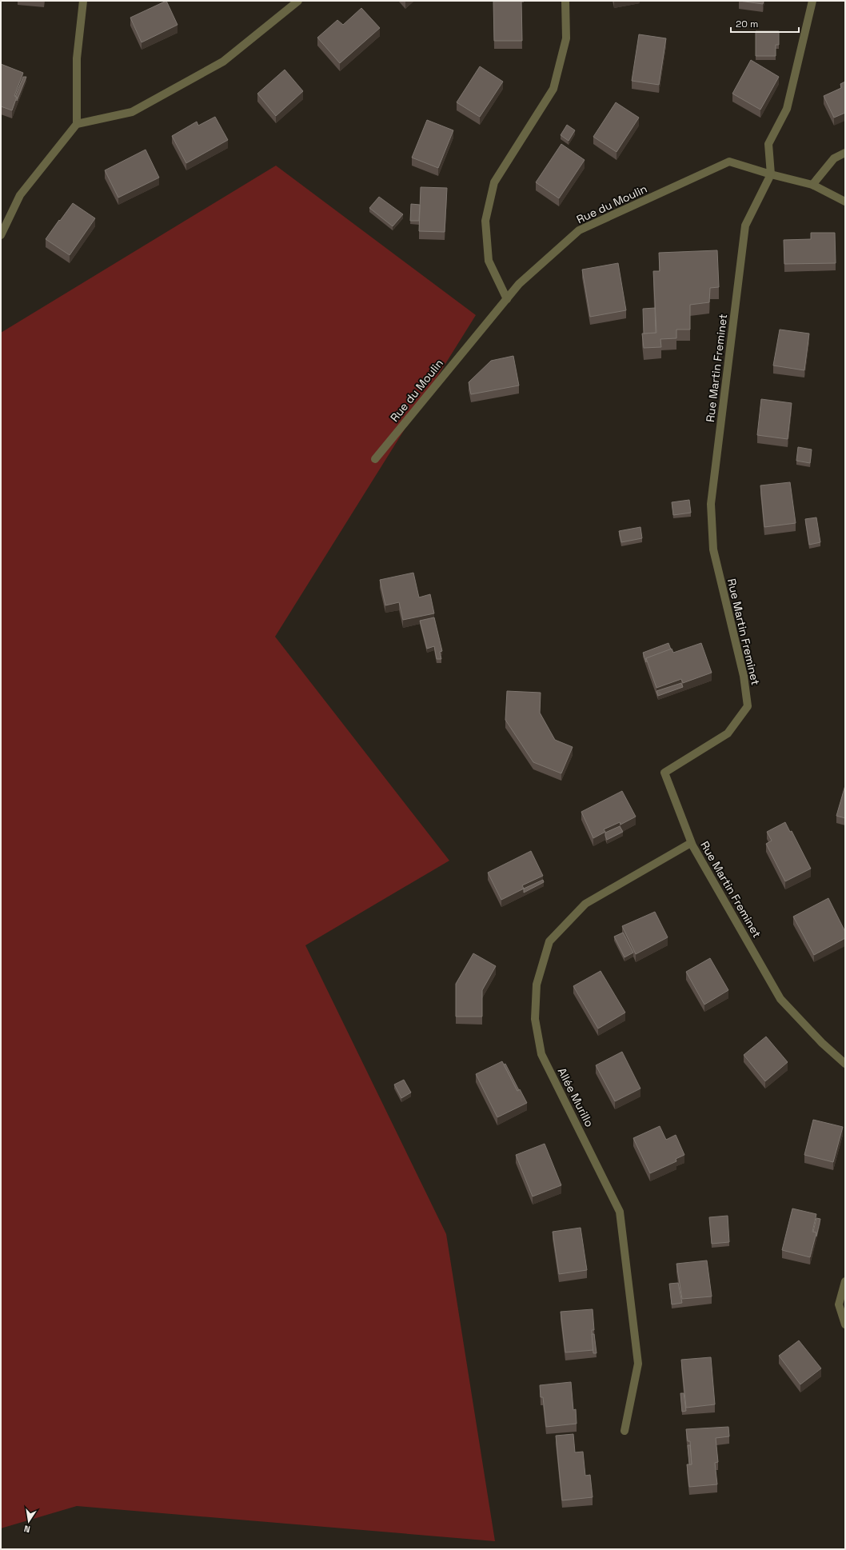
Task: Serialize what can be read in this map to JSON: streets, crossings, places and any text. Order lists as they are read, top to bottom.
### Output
{
  "streets": {
    "street": ["Rue du Moulin", "Rue Martin Freminet", "Allée Murillo"]
  },
  "crossings": [
    ["Rue du Moulin", "Rue Martin Freminet"],
    ["Rue Martin Freminet", "Allée Murillo"]
  ],
  "scale_bar": "20 m",
  "north": "bottom"
}
